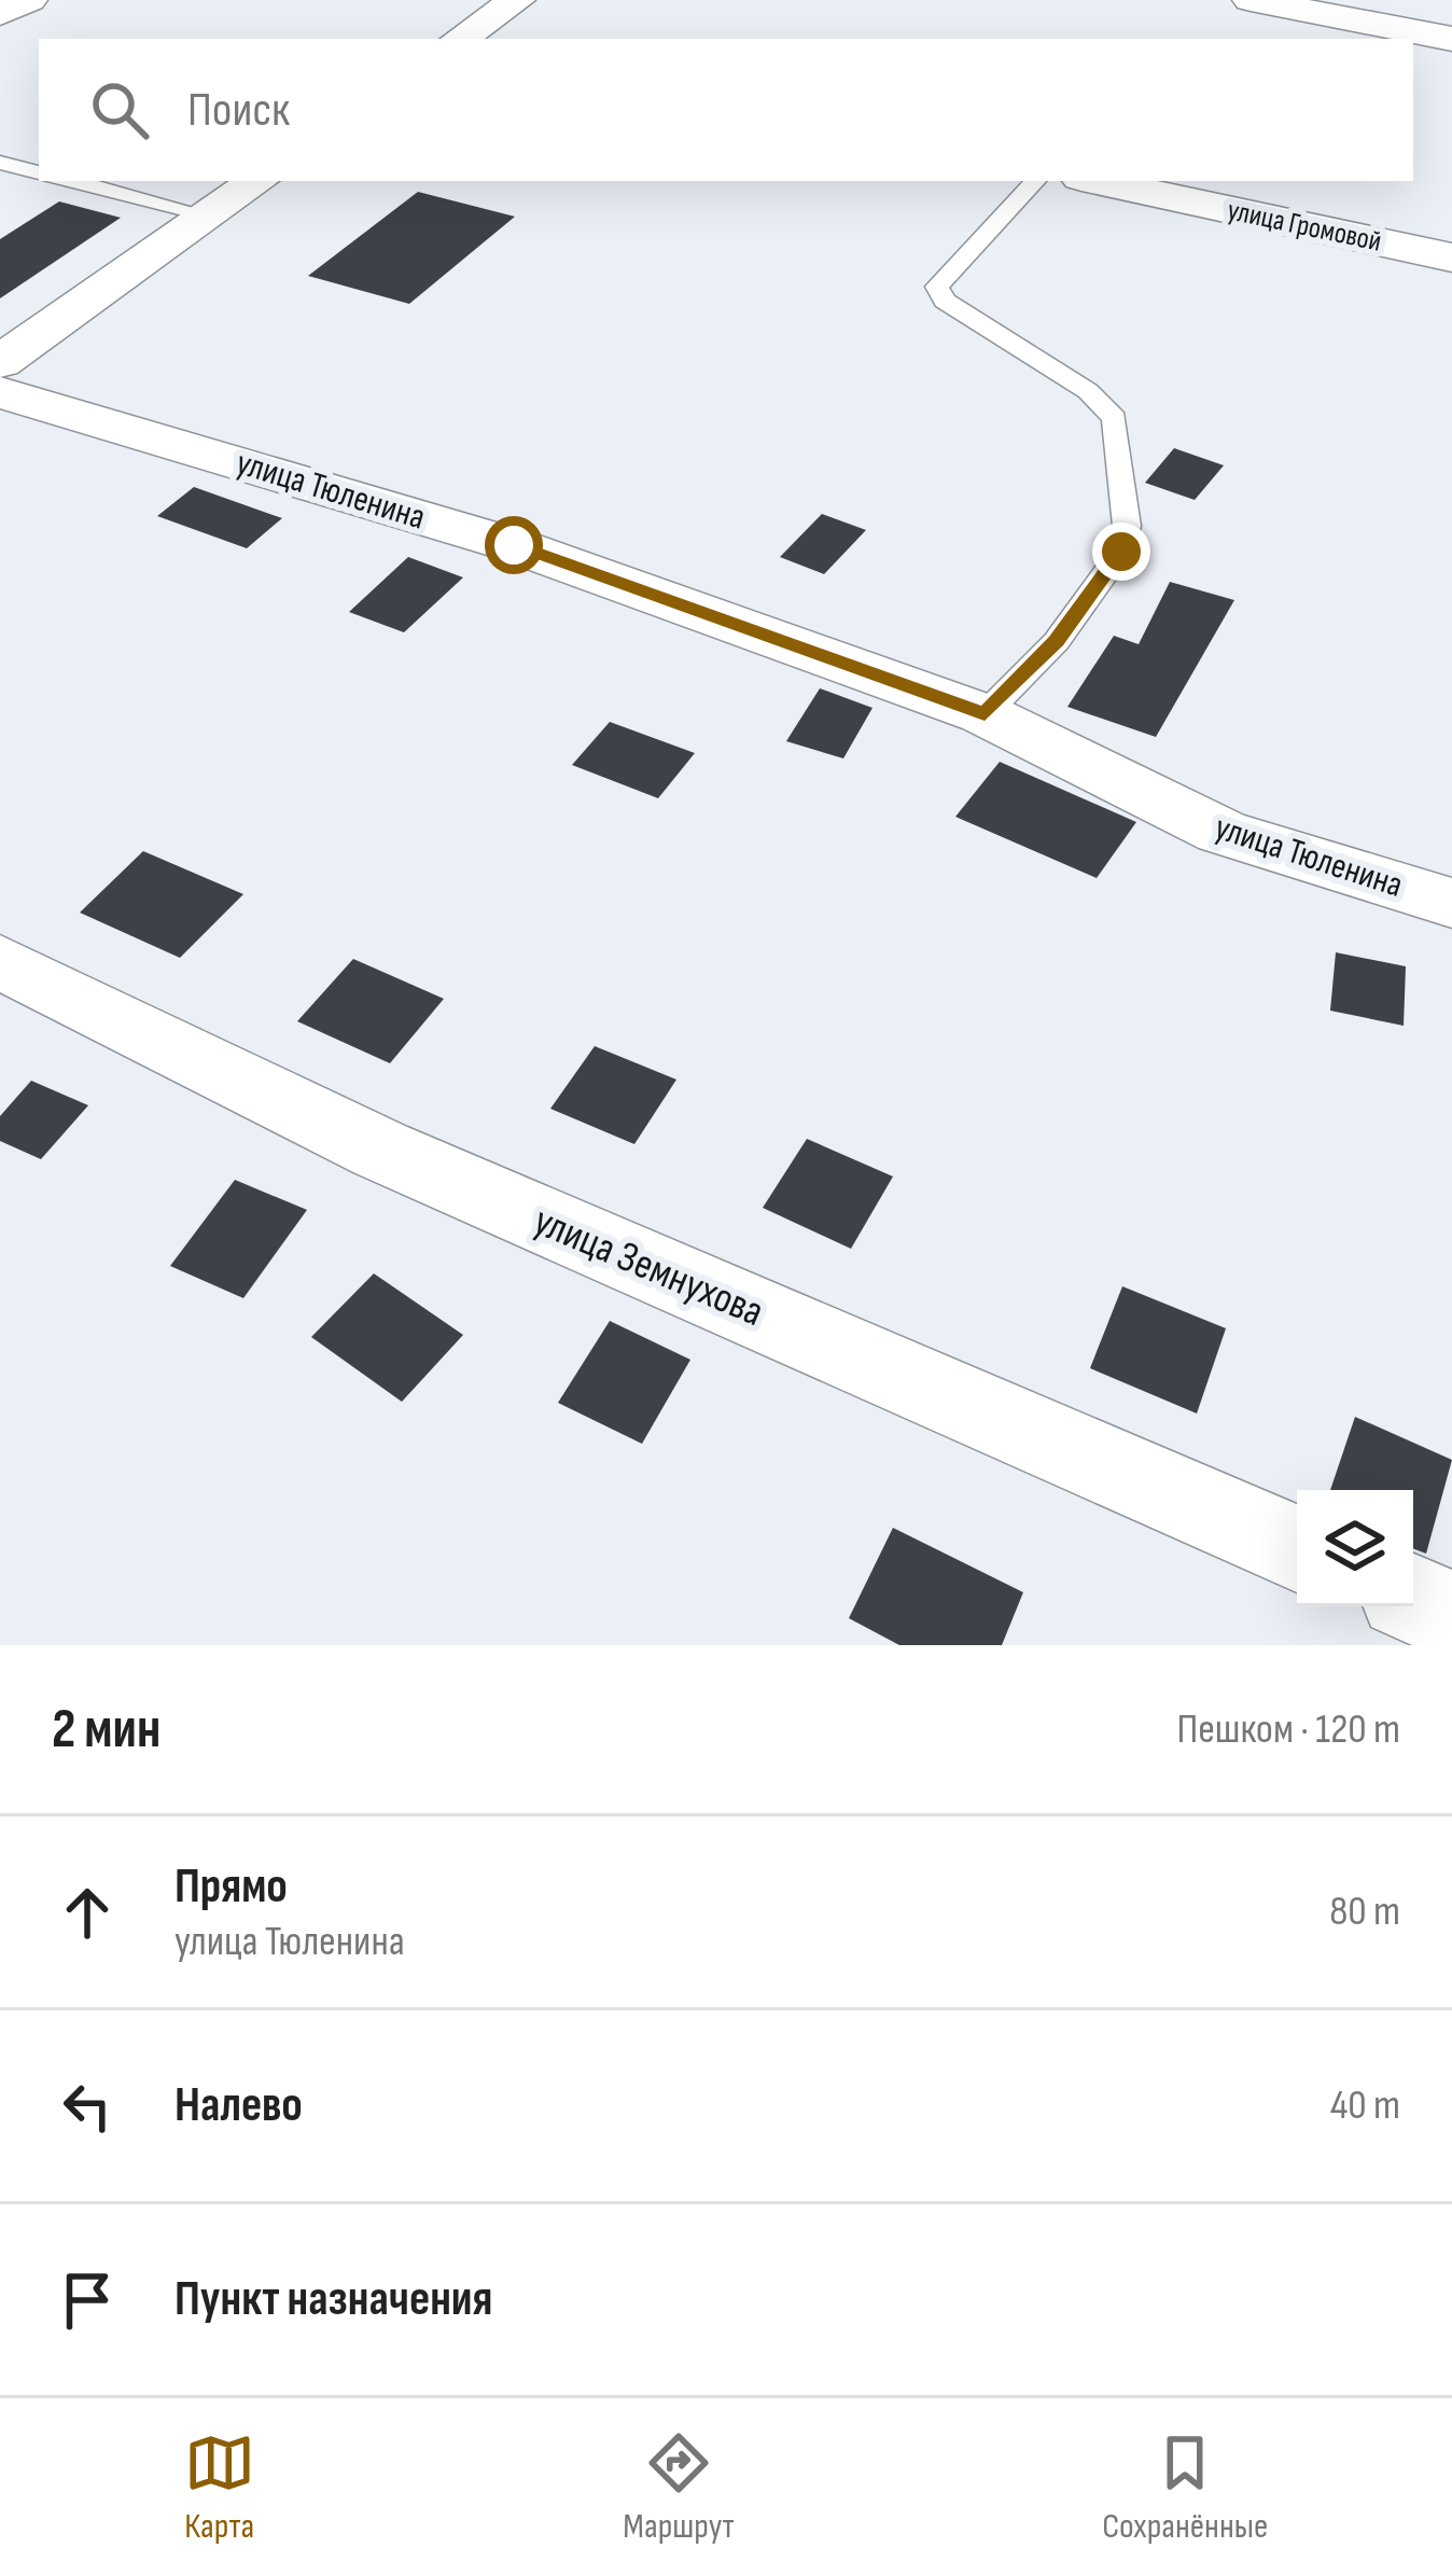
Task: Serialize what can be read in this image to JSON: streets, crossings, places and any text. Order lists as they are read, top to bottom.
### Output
{
  "streets": {
    "street": ["улица Громовой", "улица Тюленина", "улица Земнухова"]
  },
  "page": {
    "search": "Поиск",
    "heading": ["2 мин", "Пешком · 120 m"],
    "list": [
      ["Прямо", "улица Тюленина", "80 m"],
      ["Налево", "40 m"],
      "Пункт назначения"
    ],
    "nav": ["Карта", "Маршрут", "Сохранённые"]
  }
}
